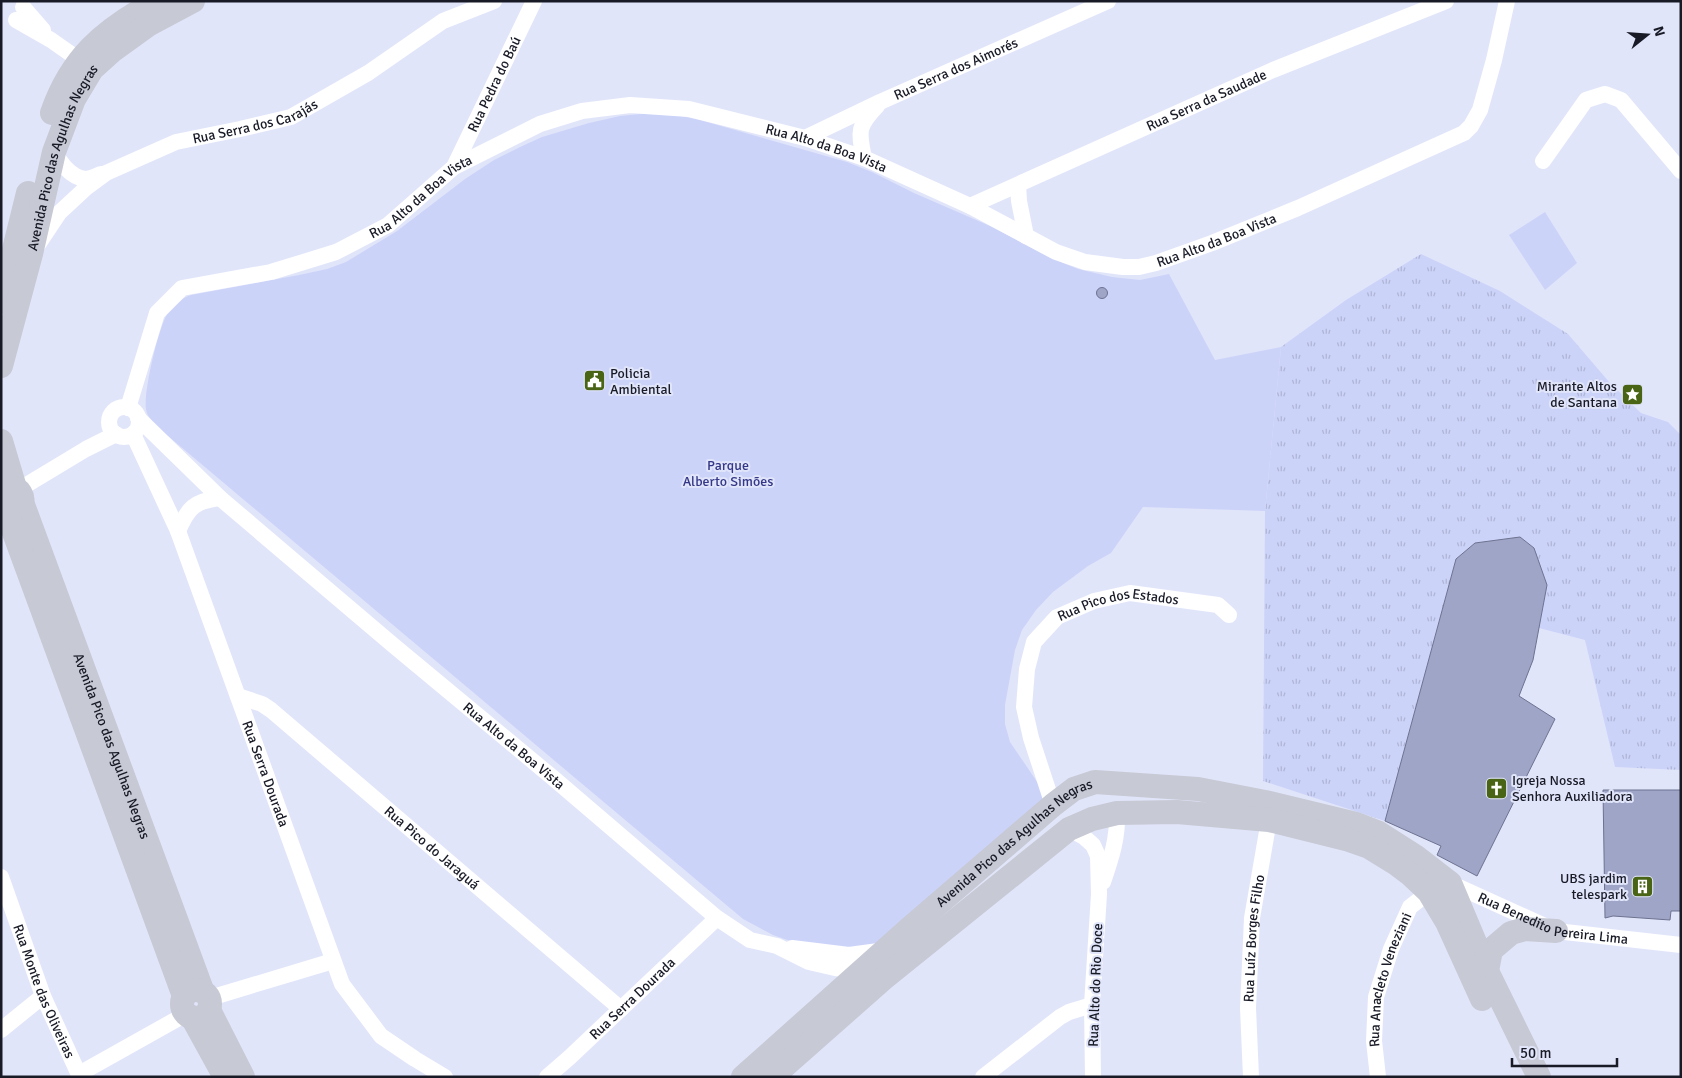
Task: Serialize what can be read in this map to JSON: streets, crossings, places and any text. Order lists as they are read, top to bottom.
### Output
{
  "streets": {
    "street": [
      "Rua Serra dos Aimorés",
      "Rua Pedra do Baú",
      "Rua Serra da Saudade",
      "Rua Serra dos Carajás",
      "Rua Alto da Boa Vista",
      "Avenida Pico das Agulhas Negras",
      "Rua Pico dos Estados",
      "Rua Serra Dourada",
      "Rua Pico do Jaraguá",
      "Rua Benedito Pereira Lima",
      "Rua Luíz Borges Filho",
      "Rua Anacleto Veneziani",
      "Rua Alto do Rio Doce",
      "Rua Monte das Oliveiras"
    ]
  },
  "crossings": [
    ["Rua Serra dos Aimorés", "Rua Alto da Boa Vista"],
    ["Rua Pedra do Baú", "Rua Alto da Boa Vista"],
    ["Rua Serra da Saudade", "Rua Alto da Boa Vista"],
    ["Rua Serra dos Carajás", "Avenida Pico das Agulhas Negras"],
    ["Rua Alto da Boa Vista", "Avenida Pico das Agulhas Negras"],
    ["Rua Alto da Boa Vista", "Rua Serra Dourada"],
    ["Avenida Pico das Agulhas Negras", "Rua Pico dos Estados"],
    ["Avenida Pico das Agulhas Negras", "Rua Benedito Pereira Lima"],
    ["Avenida Pico das Agulhas Negras", "Rua Luíz Borges Filho"],
    ["Avenida Pico das Agulhas Negras", "Rua Anacleto Veneziani"],
    ["Rua Serra Dourada", "Rua Pico do Jaraguá"],
    ["Rua Benedito Pereira Lima", "Rua Anacleto Veneziani"]
  ],
  "parks": ["Parque Alberto Simões"],
  "places": {
    "public building": ["Policia Ambiental"],
    "place": ["Mirante Altos de Santana"],
    "church": ["Igreja Nossa Senhora Auxiliadora"],
    "building": ["UBS jardim telespark"]
  },
  "scale_bar": "50 m",
  "north": "right"
}
